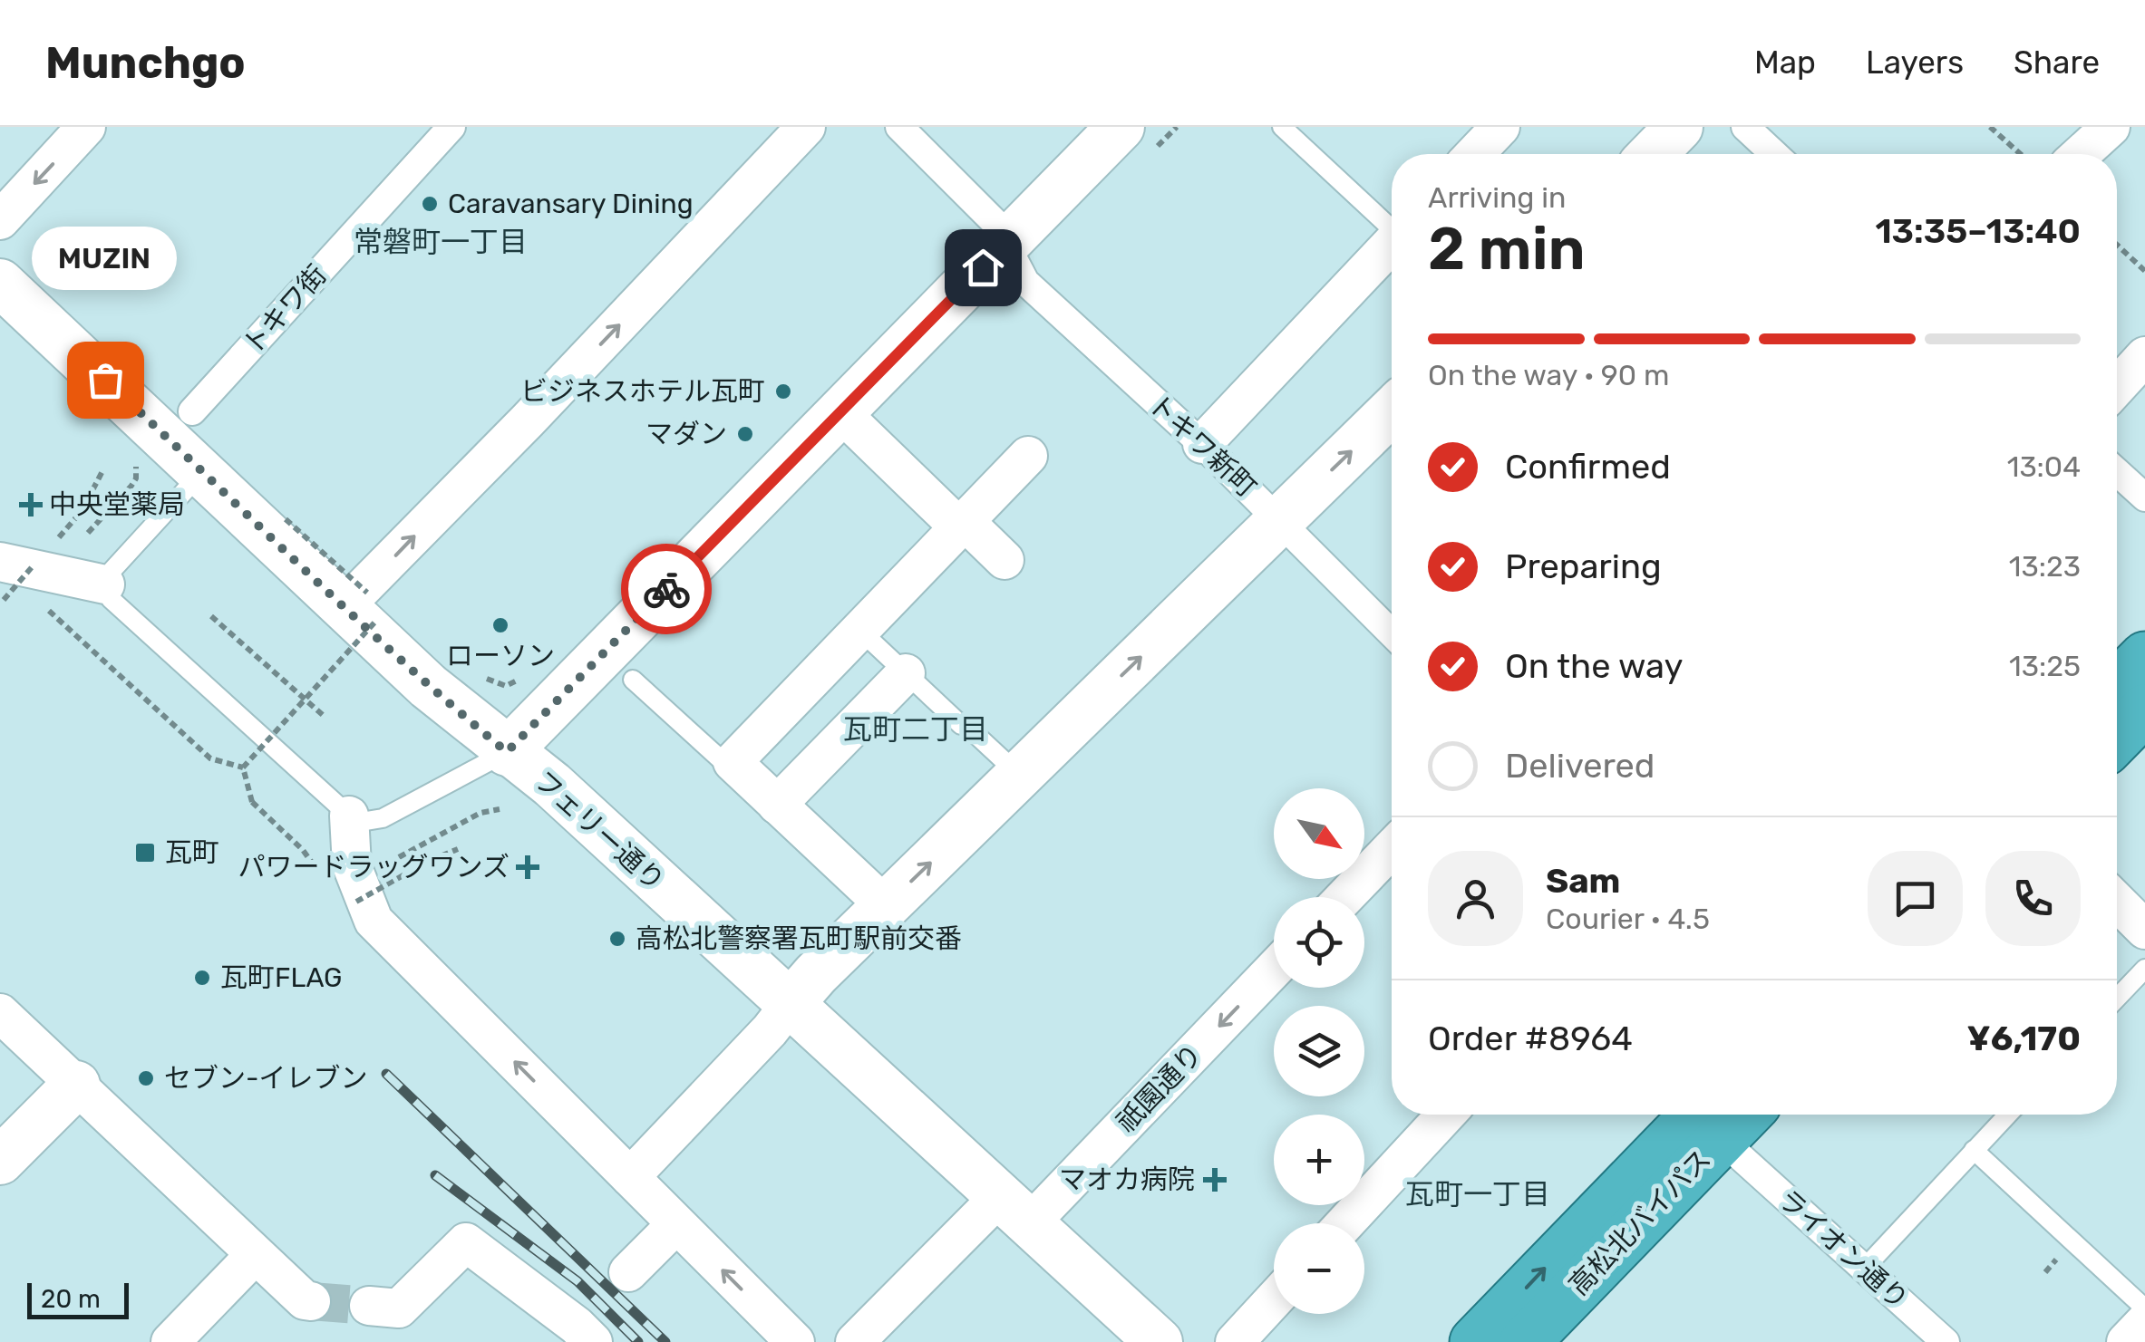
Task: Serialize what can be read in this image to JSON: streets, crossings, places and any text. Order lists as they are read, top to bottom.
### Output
{
  "streets": {
    "highway": ["高松北バイパス"],
    "street": [
      "トキワ街",
      "トキワ新町",
      "フェリー通り",
      "祇園通り",
      "ライオン通り"
    ]
  },
  "crossings": [
    ["フェリー通り", "祇園通り"]
  ],
  "districts": ["常磐町一丁目", "瓦町二丁目", "瓦町一丁目"],
  "places": {
    "other": [
      "Caravansary Dining",
      "MUZIN",
      "ビジネスホテル瓦町",
      "マダン",
      "ローソン",
      "高松北警察署瓦町駅前交番",
      "瓦町FLAG",
      "セブン-イレブン"
    ],
    "health": ["中央堂薬局", "パワードラッグワンズ", "マオカ病院"],
    "transit": ["瓦町"]
  },
  "scale_bar": "20 m",
  "north": "bottom right",
  "page": {
    "header": "Munchgo",
    "nav": ["Map", "Layers", "Share"],
    "heading": ["2 min", "Arriving in", "13:35–13:40"],
    "panel": [
      "Sam",
      "Courier · 4.5",
      "Order #8964",
      "¥6,170"
    ],
    "bubble": "MUZIN",
    "bar": "On the way · 90 m",
    "list": [
      ["Confirmed", "13:04"],
      ["Preparing", "13:23"],
      ["On the way", "13:25"],
      "Delivered"
    ],
    "map_buttons": ["+", "−"],
    "scale": "20 m"
  }
}
